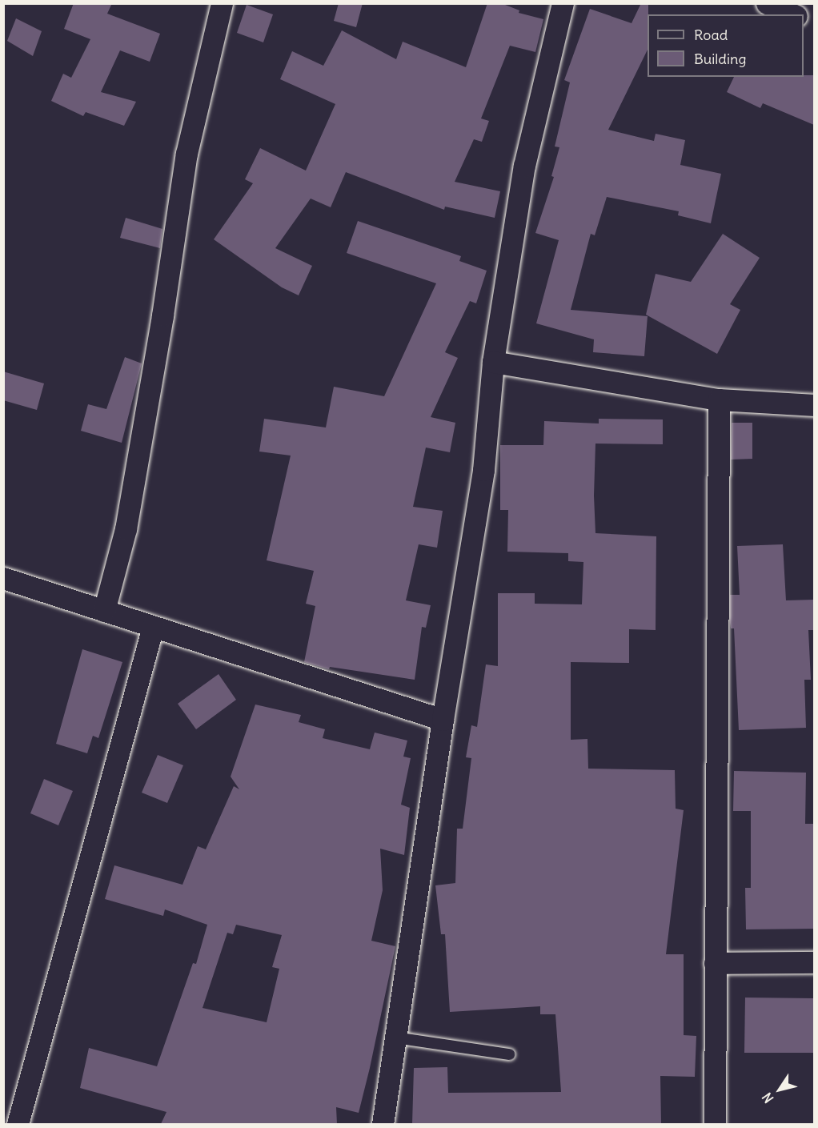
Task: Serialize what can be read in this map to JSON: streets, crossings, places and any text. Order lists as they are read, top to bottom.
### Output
{
  "legend": ["Road", "Building"],
  "north": "bottom left"
}
